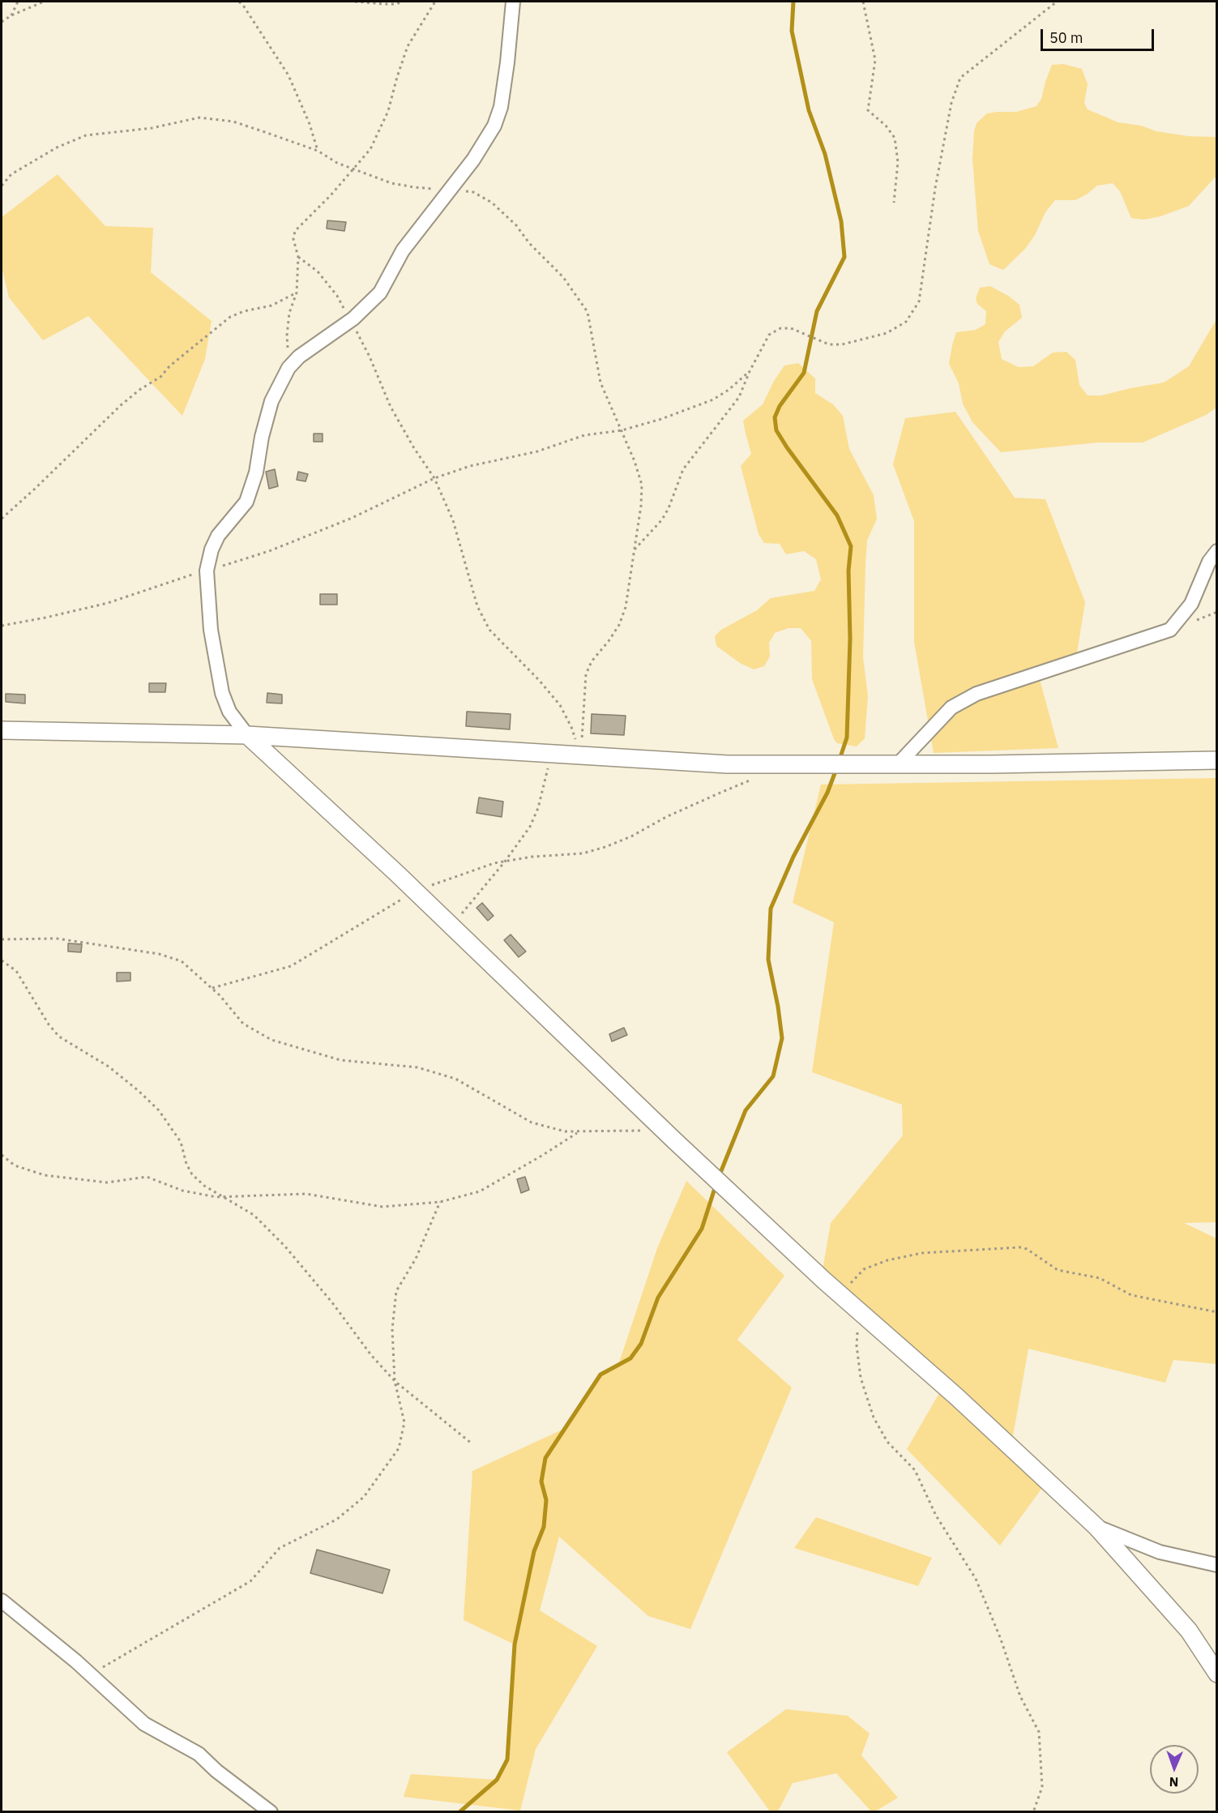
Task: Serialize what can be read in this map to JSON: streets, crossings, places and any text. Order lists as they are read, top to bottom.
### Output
{
  "scale_bar": "50 m",
  "north": "bottom"
}
